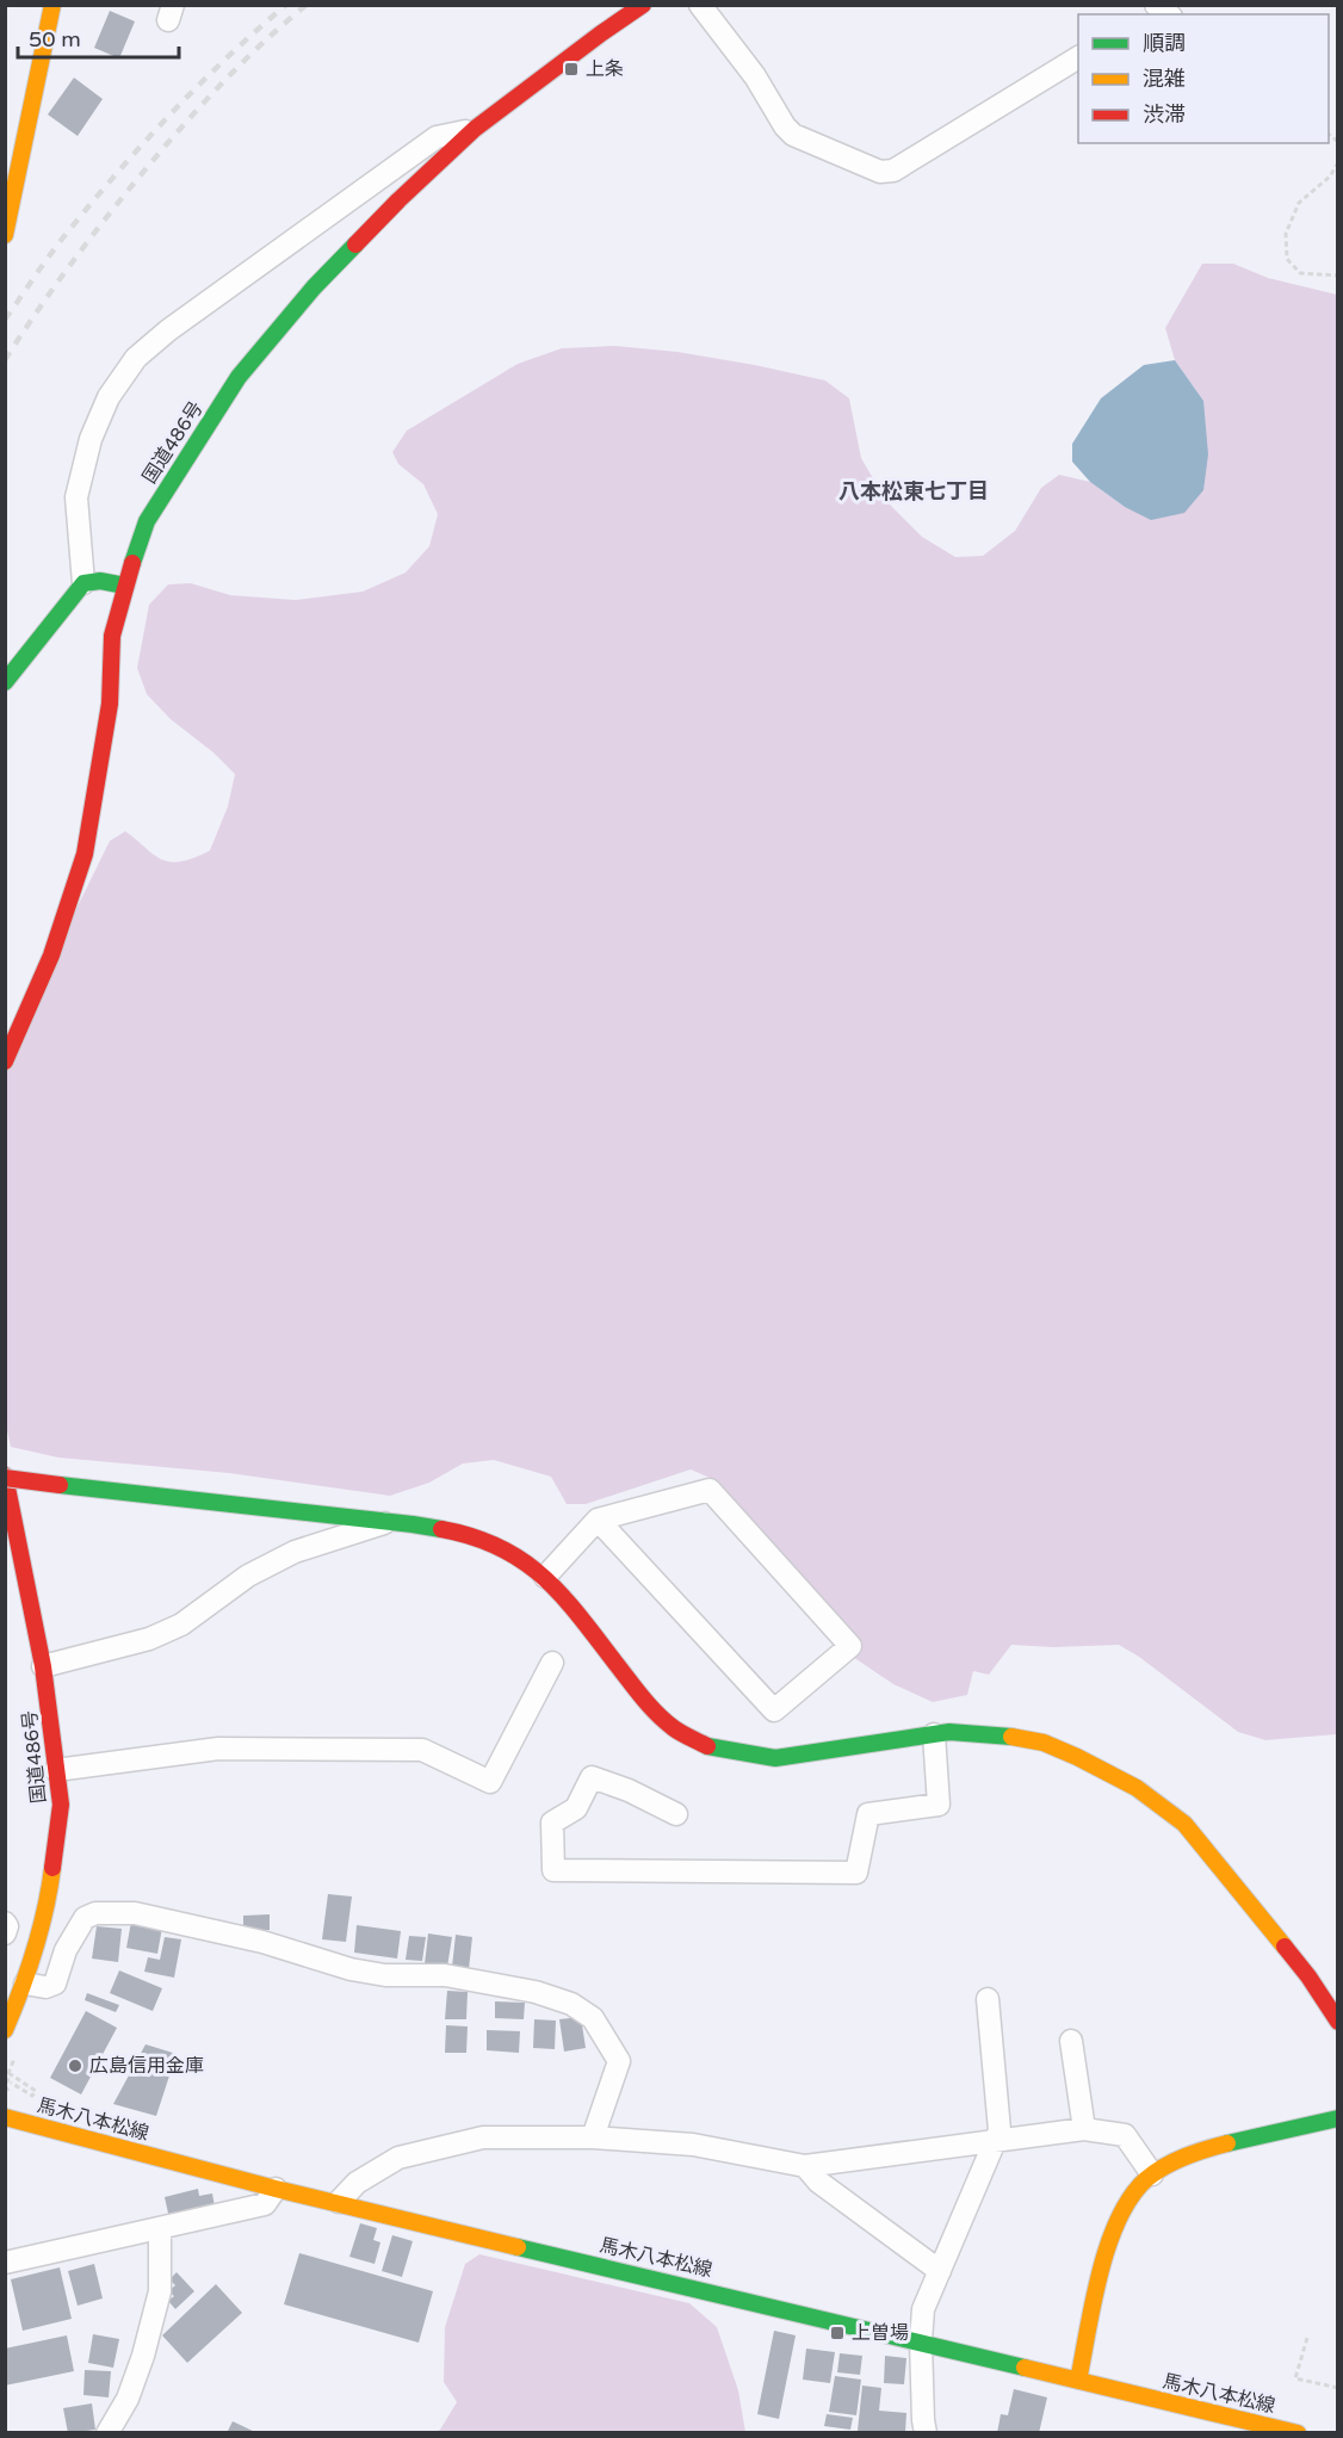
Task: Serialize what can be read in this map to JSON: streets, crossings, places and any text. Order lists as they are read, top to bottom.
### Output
{
  "streets": {
    "main road": ["国道486号", "馬木八本松線"]
  },
  "districts": ["八本松東七丁目"],
  "places": {
    "transit": ["上条", "上曽場"],
    "other": ["広島信用金庫"]
  },
  "legend": ["順調", "混雑", "渋滞"],
  "scale_bar": "50 m"
}
